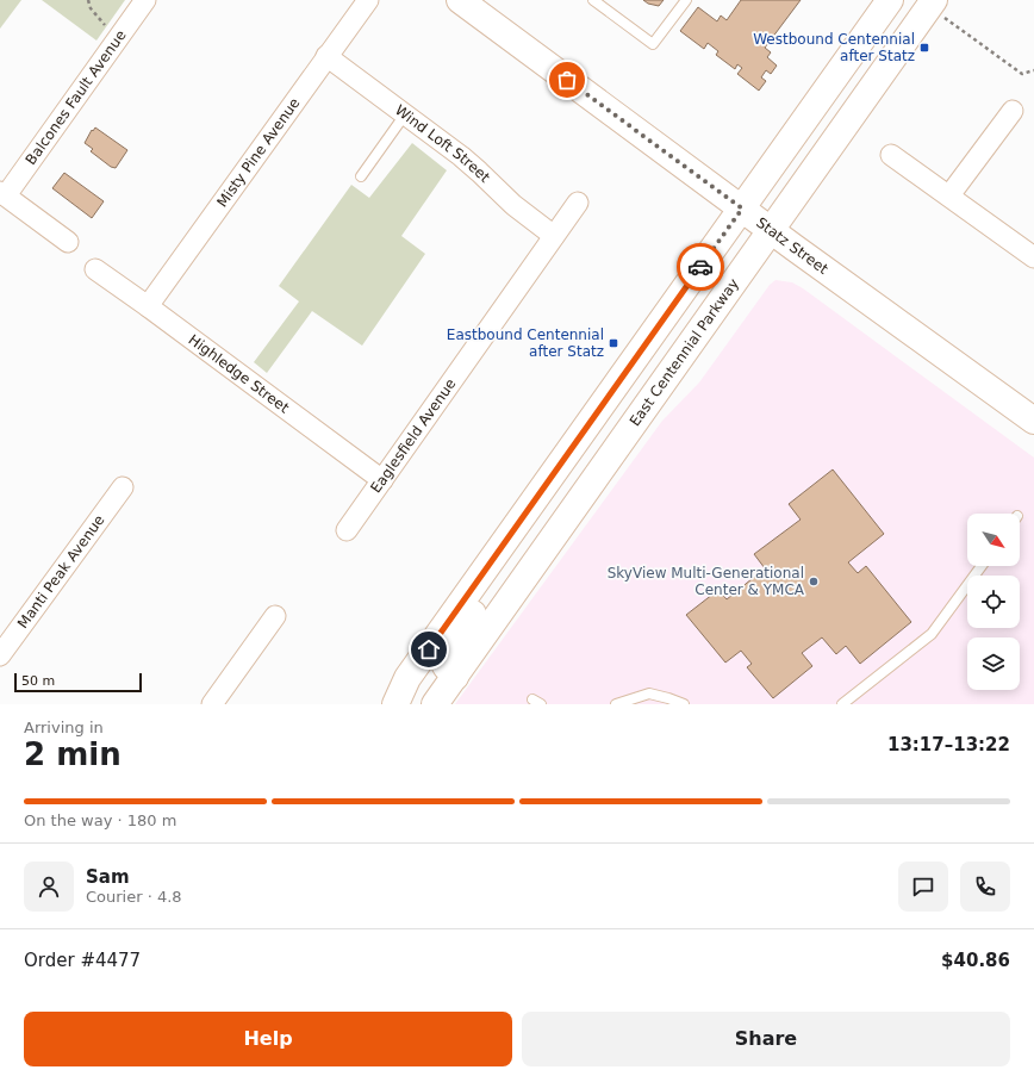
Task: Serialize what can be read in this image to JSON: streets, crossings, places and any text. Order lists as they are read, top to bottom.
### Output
{
  "streets": {
    "main road": ["Statz Street", "East Centennial Parkway"],
    "street": [
      "Balcones Fault Avenue",
      "Wind Loft Street",
      "Misty Pine Avenue",
      "Highledge Street",
      "Eaglesfield Avenue",
      "Manti Peak Avenue"
    ]
  },
  "crossings": [
    ["Wind Loft Street", "Misty Pine Avenue"],
    ["Wind Loft Street", "Eaglesfield Avenue"],
    ["Misty Pine Avenue", "Highledge Street"],
    ["Statz Street", "East Centennial Parkway"],
    ["Highledge Street", "Eaglesfield Avenue"]
  ],
  "places": {
    "transit": ["Westbound Centennial after Statz", "Eastbound Centennial after Statz"],
    "other": ["SkyView Multi-Generational Center & YMCA"]
  },
  "scale_bar": "50 m",
  "north": "bottom right",
  "page": {
    "scale": "50 m",
    "heading": ["2 min", "Arriving in", "13:17–13:22"],
    "panel": [
      "Sam",
      "Courier · 4.8",
      "Order #4477",
      "$40.86"
    ],
    "bar": "On the way · 180 m",
    "buttons": ["Help", "Share"]
  }
}
